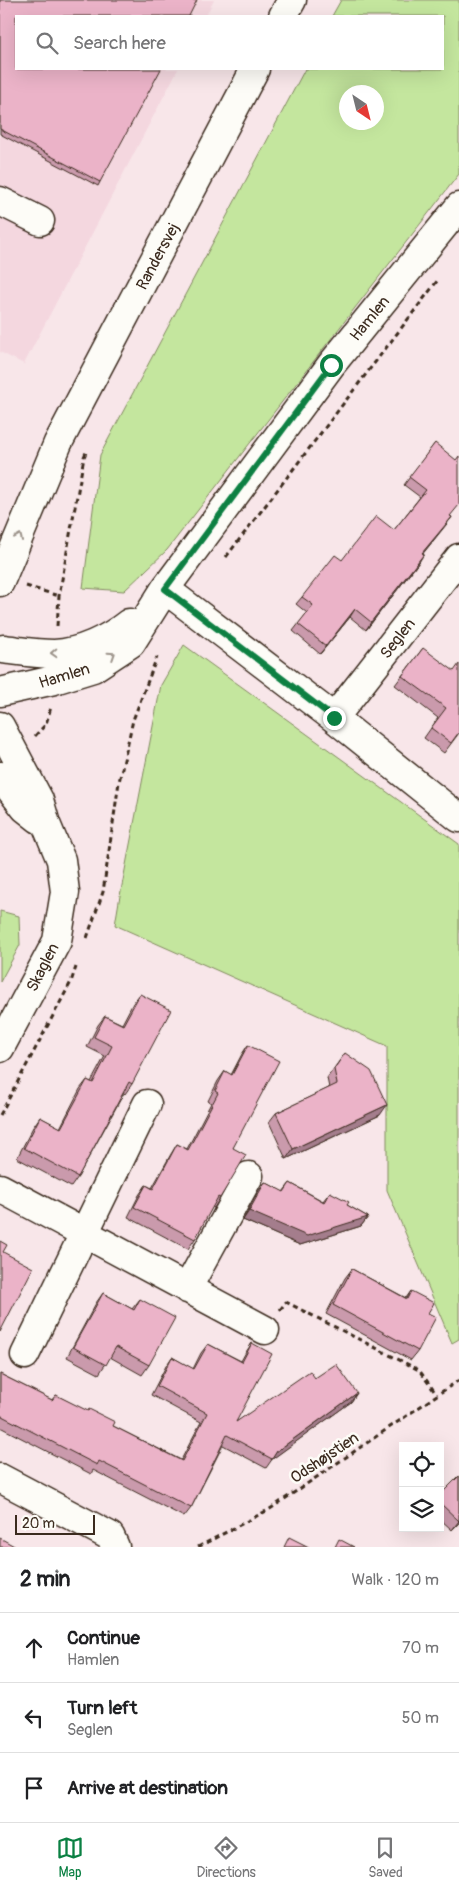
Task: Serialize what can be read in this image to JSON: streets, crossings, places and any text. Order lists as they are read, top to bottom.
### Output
{
  "streets": {
    "street": [
      "Randersvej",
      "Hamlen",
      "Seglen",
      "Skaglen"
    ],
    "path": ["Odshøjstien"]
  },
  "scale_bar": "20 m",
  "north": "bottom right",
  "page": {
    "search": "Search here",
    "scale": "20 m",
    "heading": ["2 min", "Walk · 120 m"],
    "list": [
      ["Continue", "Hamlen", "70 m"],
      ["Turn left", "Seglen", "50 m"],
      "Arrive at destination"
    ],
    "nav": ["Map", "Directions", "Saved"]
  }
}
